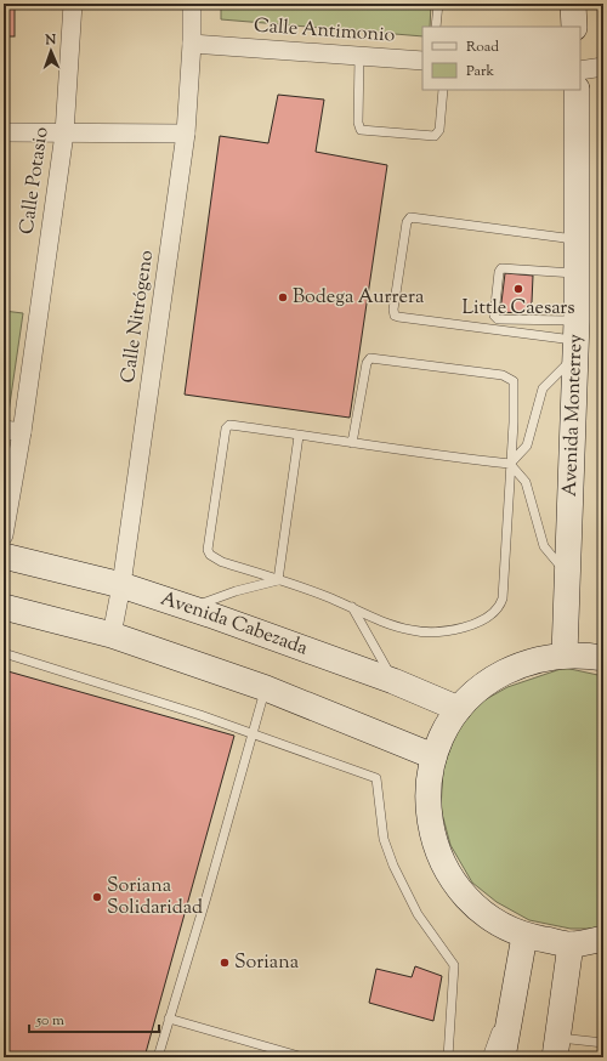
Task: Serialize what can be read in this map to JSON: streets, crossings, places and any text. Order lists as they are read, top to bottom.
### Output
{
  "streets": {
    "main road": ["Avenida Monterrey", "Avenida Cabezada"],
    "street": ["Calle Antimonio", "Calle Potasio", "Calle Nitrógeno"]
  },
  "crossings": [
    ["Calle Antimonio", "Calle Nitrógeno"],
    ["Calle Nitrógeno", "Avenida Cabezada"]
  ],
  "places": [
    "Little Caesars",
    "Bodega Aurrera",
    "Soriana Solidaridad",
    "Soriana"
  ],
  "legend": ["Road", "Park"],
  "scale_bar": "50 m",
  "north": "top"
}
